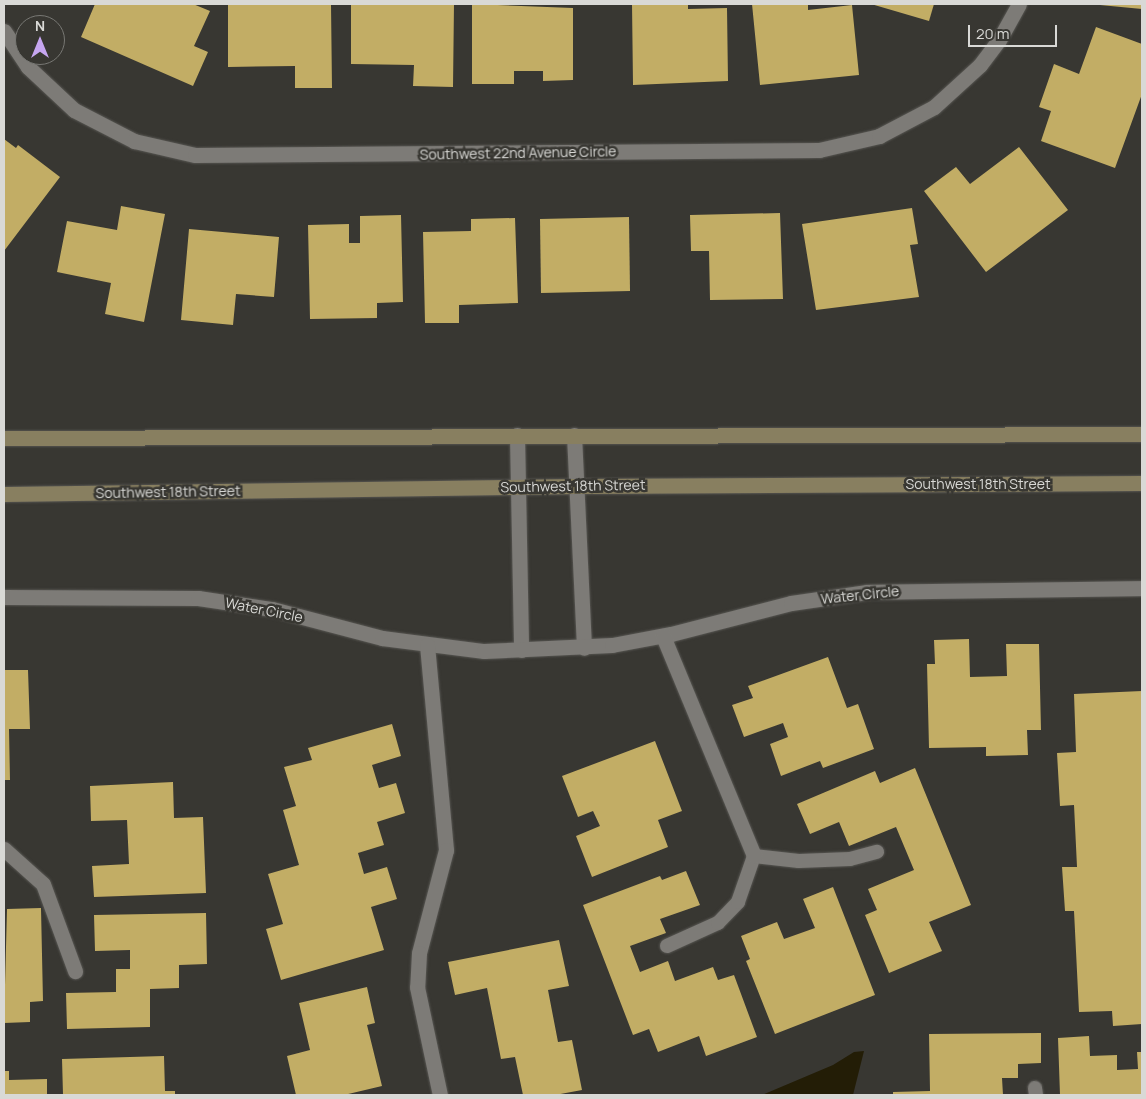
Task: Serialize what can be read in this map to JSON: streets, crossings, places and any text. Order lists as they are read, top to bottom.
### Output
{
  "streets": {
    "main road": ["Southwest 18th Street"],
    "street": ["Southwest 22nd Avenue Circle", "Water Circle"]
  },
  "scale_bar": "20 m",
  "north": "top"
}
